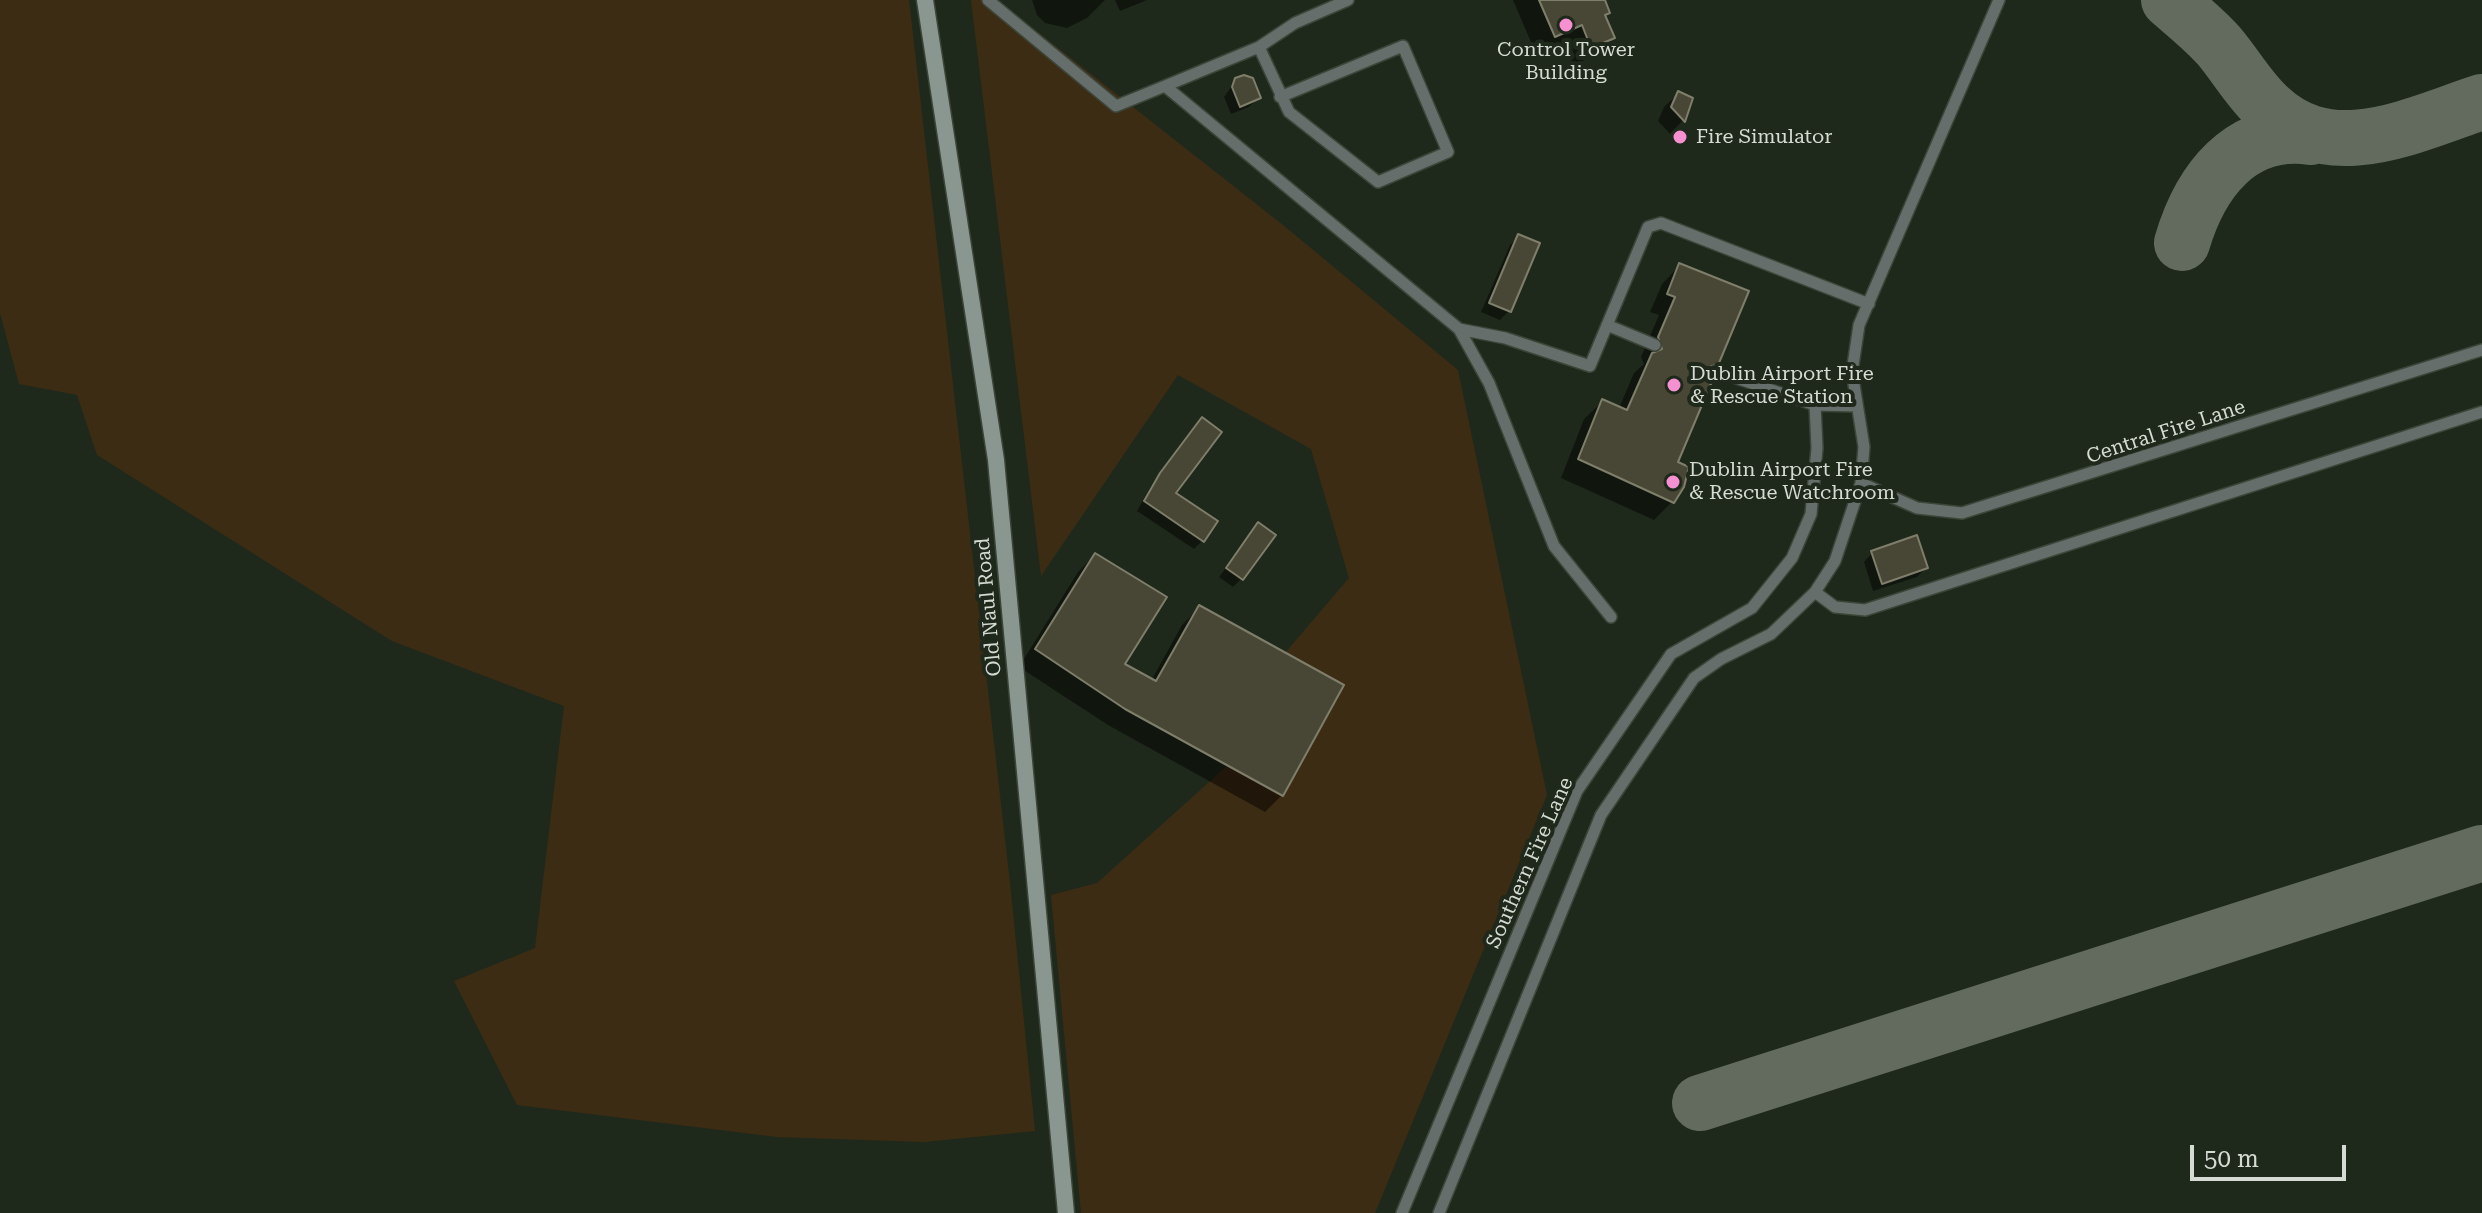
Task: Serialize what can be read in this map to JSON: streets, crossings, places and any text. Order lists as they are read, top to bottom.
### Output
{
  "streets": {
    "main road": ["Old Naul Road"],
    "lane": ["Central Fire Lane", "Southern Fire Lane"]
  },
  "places": [
    "Control Tower Building",
    "Fire Simulator",
    "Dublin Airport Fire & Rescue Station",
    "Dublin Airport Fire & Rescue Watchroom"
  ],
  "scale_bar": "50 m"
}
